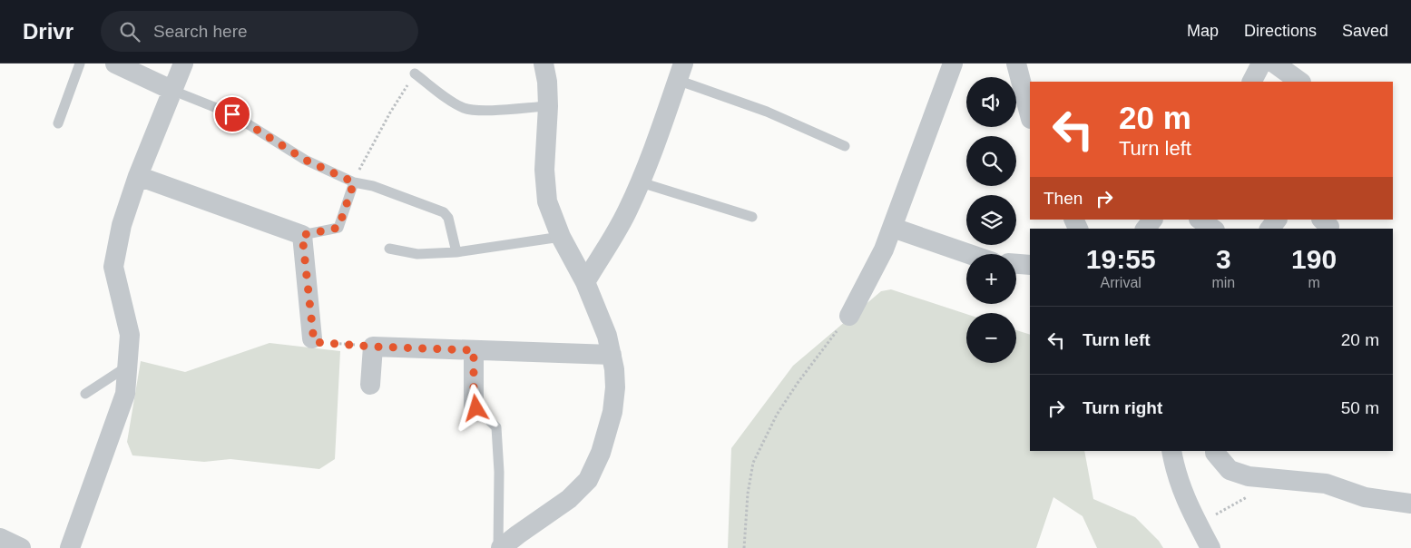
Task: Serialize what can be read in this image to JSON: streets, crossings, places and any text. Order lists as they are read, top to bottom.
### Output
{
  "page": {
    "header": "Drivr",
    "search": "Search here",
    "nav": ["Map", "Directions", "Saved"],
    "map_buttons": ["+", "−"],
    "turn": ["20 m", "Turn left"],
    "then": "Then",
    "eta": [
      "19:55",
      "Arrival",
      "3",
      "min",
      "190",
      "m"
    ],
    "list": [
      {
        "name": "Turn left",
        "value": "20 m"
      },
      {
        "name": "Turn right",
        "value": "50 m"
      }
    ]
  }
}
